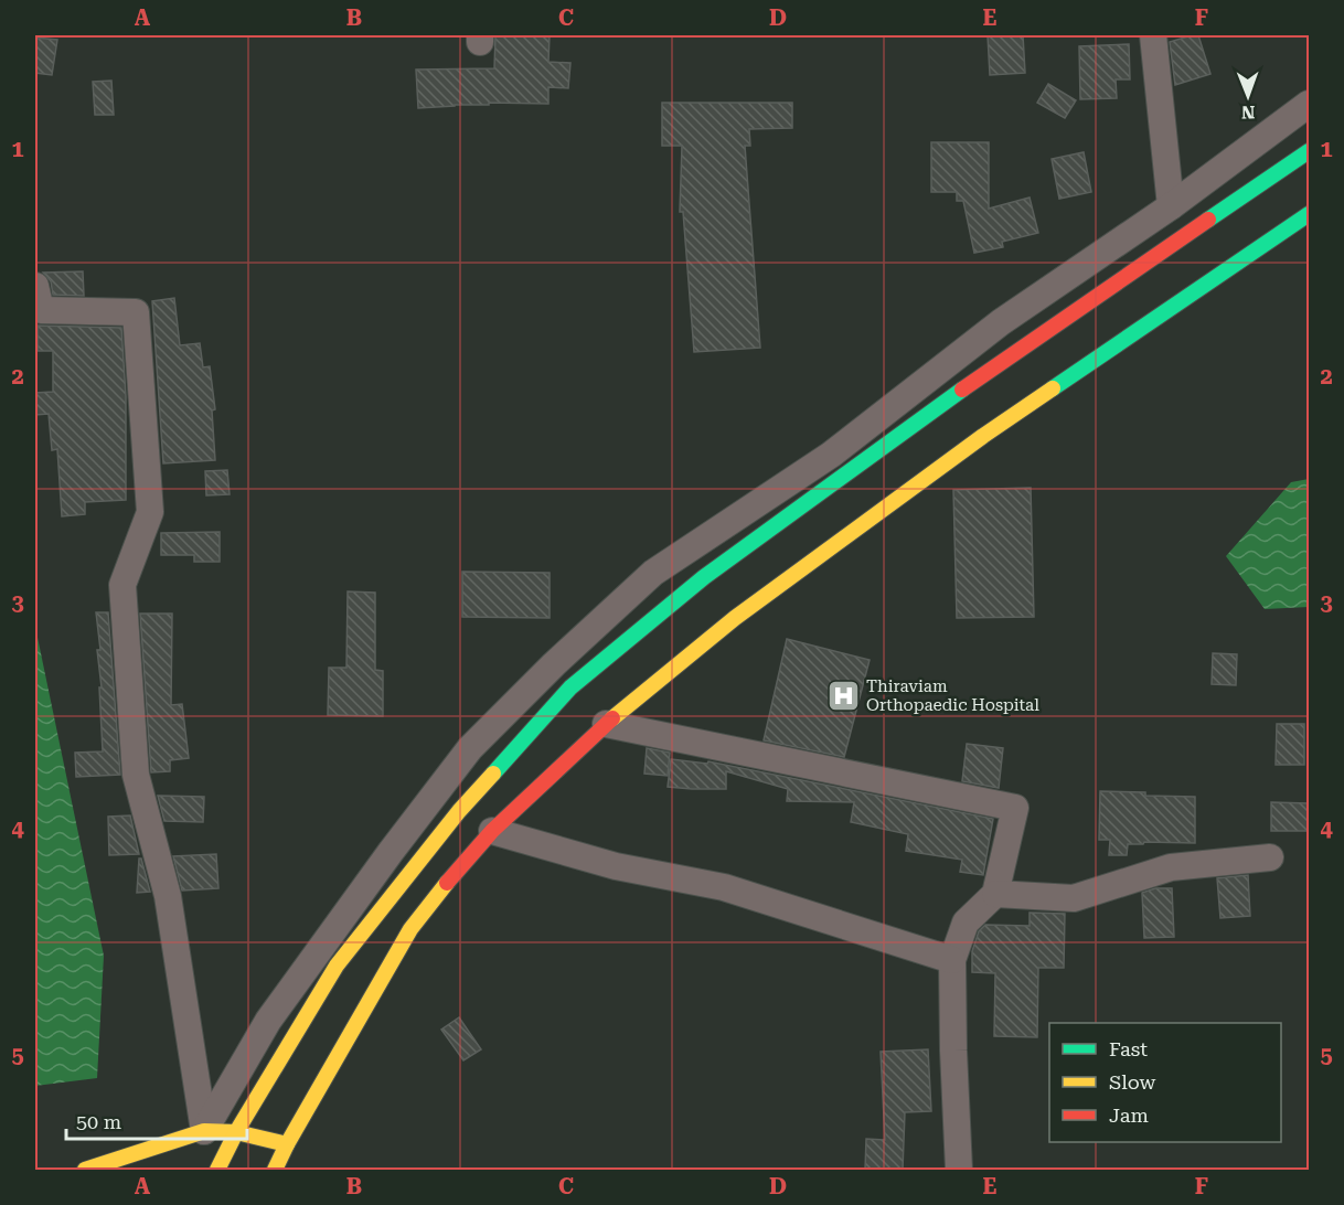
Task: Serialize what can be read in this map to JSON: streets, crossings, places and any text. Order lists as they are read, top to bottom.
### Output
{
  "places": {
    "hospital": ["Thiraviam Orthopaedic Hospital"]
  },
  "legend": ["Fast", "Slow", "Jam"],
  "scale_bar": "50 m",
  "north": "bottom",
  "grid": {
    "columns": [
      "A",
      "B",
      "C",
      "D",
      "E",
      "F"
    ],
    "rows": [
      "1",
      "2",
      "3",
      "4",
      "5"
    ]
  }
}
